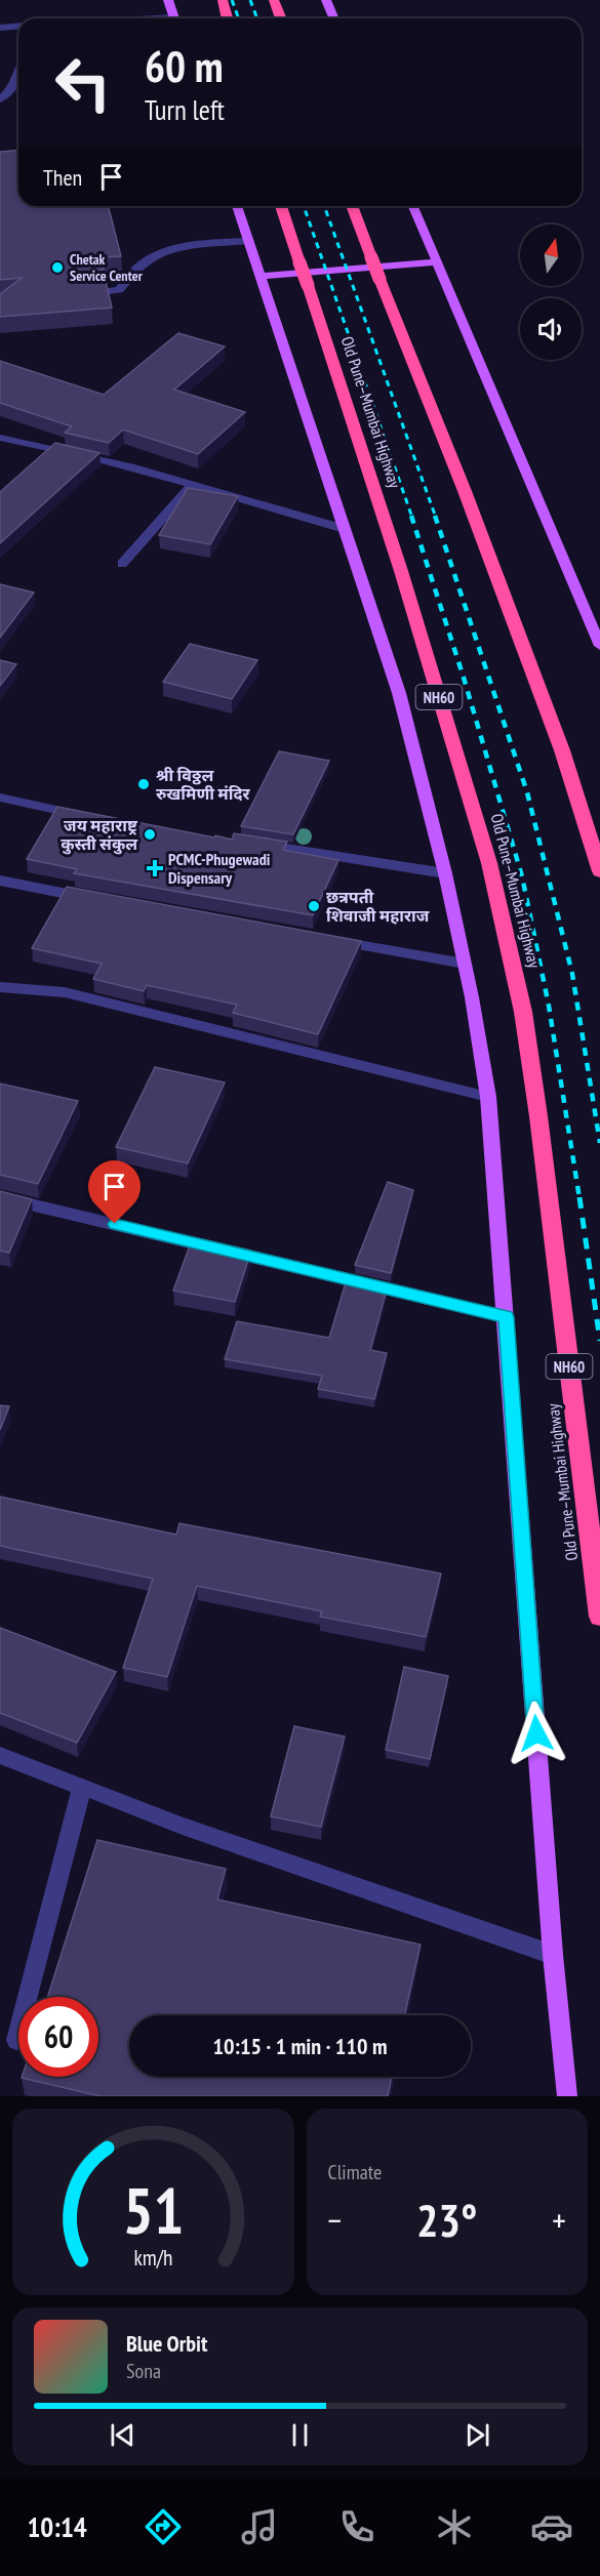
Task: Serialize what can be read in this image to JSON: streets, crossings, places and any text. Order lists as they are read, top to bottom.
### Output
{
  "streets": {
    "highway": ["Old Pune–Mumbai Highway", "NH60"]
  },
  "places": {
    "other": [
      "Chetak Service Center",
      "श्री विठ्ठल रुखमिणी मंदिर",
      "जय महाराष्ट्र कुस्ती संकुल",
      "छत्रपती शिवाजी महाराज"
    ],
    "health": ["PCMC-Phugewadi Dispensary"]
  },
  "north": "top",
  "page": {
    "turn": ["60 m", "Turn left"],
    "then": "Then",
    "limit": "60",
    "trip": "10:15 · 1 min · 110 m",
    "tile": "Climate",
    "heat": ["−", "23°", "+"],
    "song": ["Blue Orbit", "Sona"],
    "tabs": "10:14",
    "gauge": ["51", "km/h"]
  }
}
